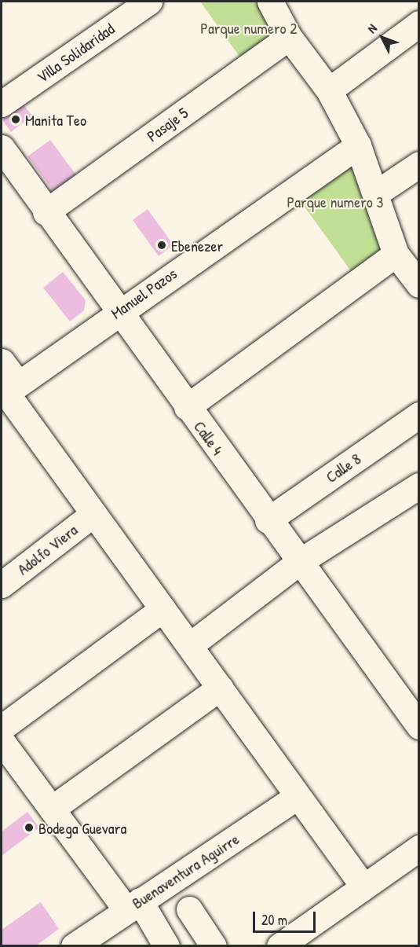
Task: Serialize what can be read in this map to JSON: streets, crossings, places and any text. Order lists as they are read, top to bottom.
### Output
{
  "streets": {
    "street": [
      "Villa Solidaridad",
      "Pasaje 5",
      "Manuel Pazos",
      "Calle 4",
      "Calle 8",
      "Adolfo Viera",
      "Buenaventura Aguirre"
    ]
  },
  "crossings": [
    ["Pasaje 5", "Calle 4"],
    ["Manuel Pazos", "Calle 4"],
    ["Calle 4", "Calle 8"]
  ],
  "parks": ["Parque numero 2", "Parque numero 3"],
  "places": ["Manita Teo", "Ebenezer", "Bodega Guevara"],
  "scale_bar": "20 m",
  "north": "top left"
}
